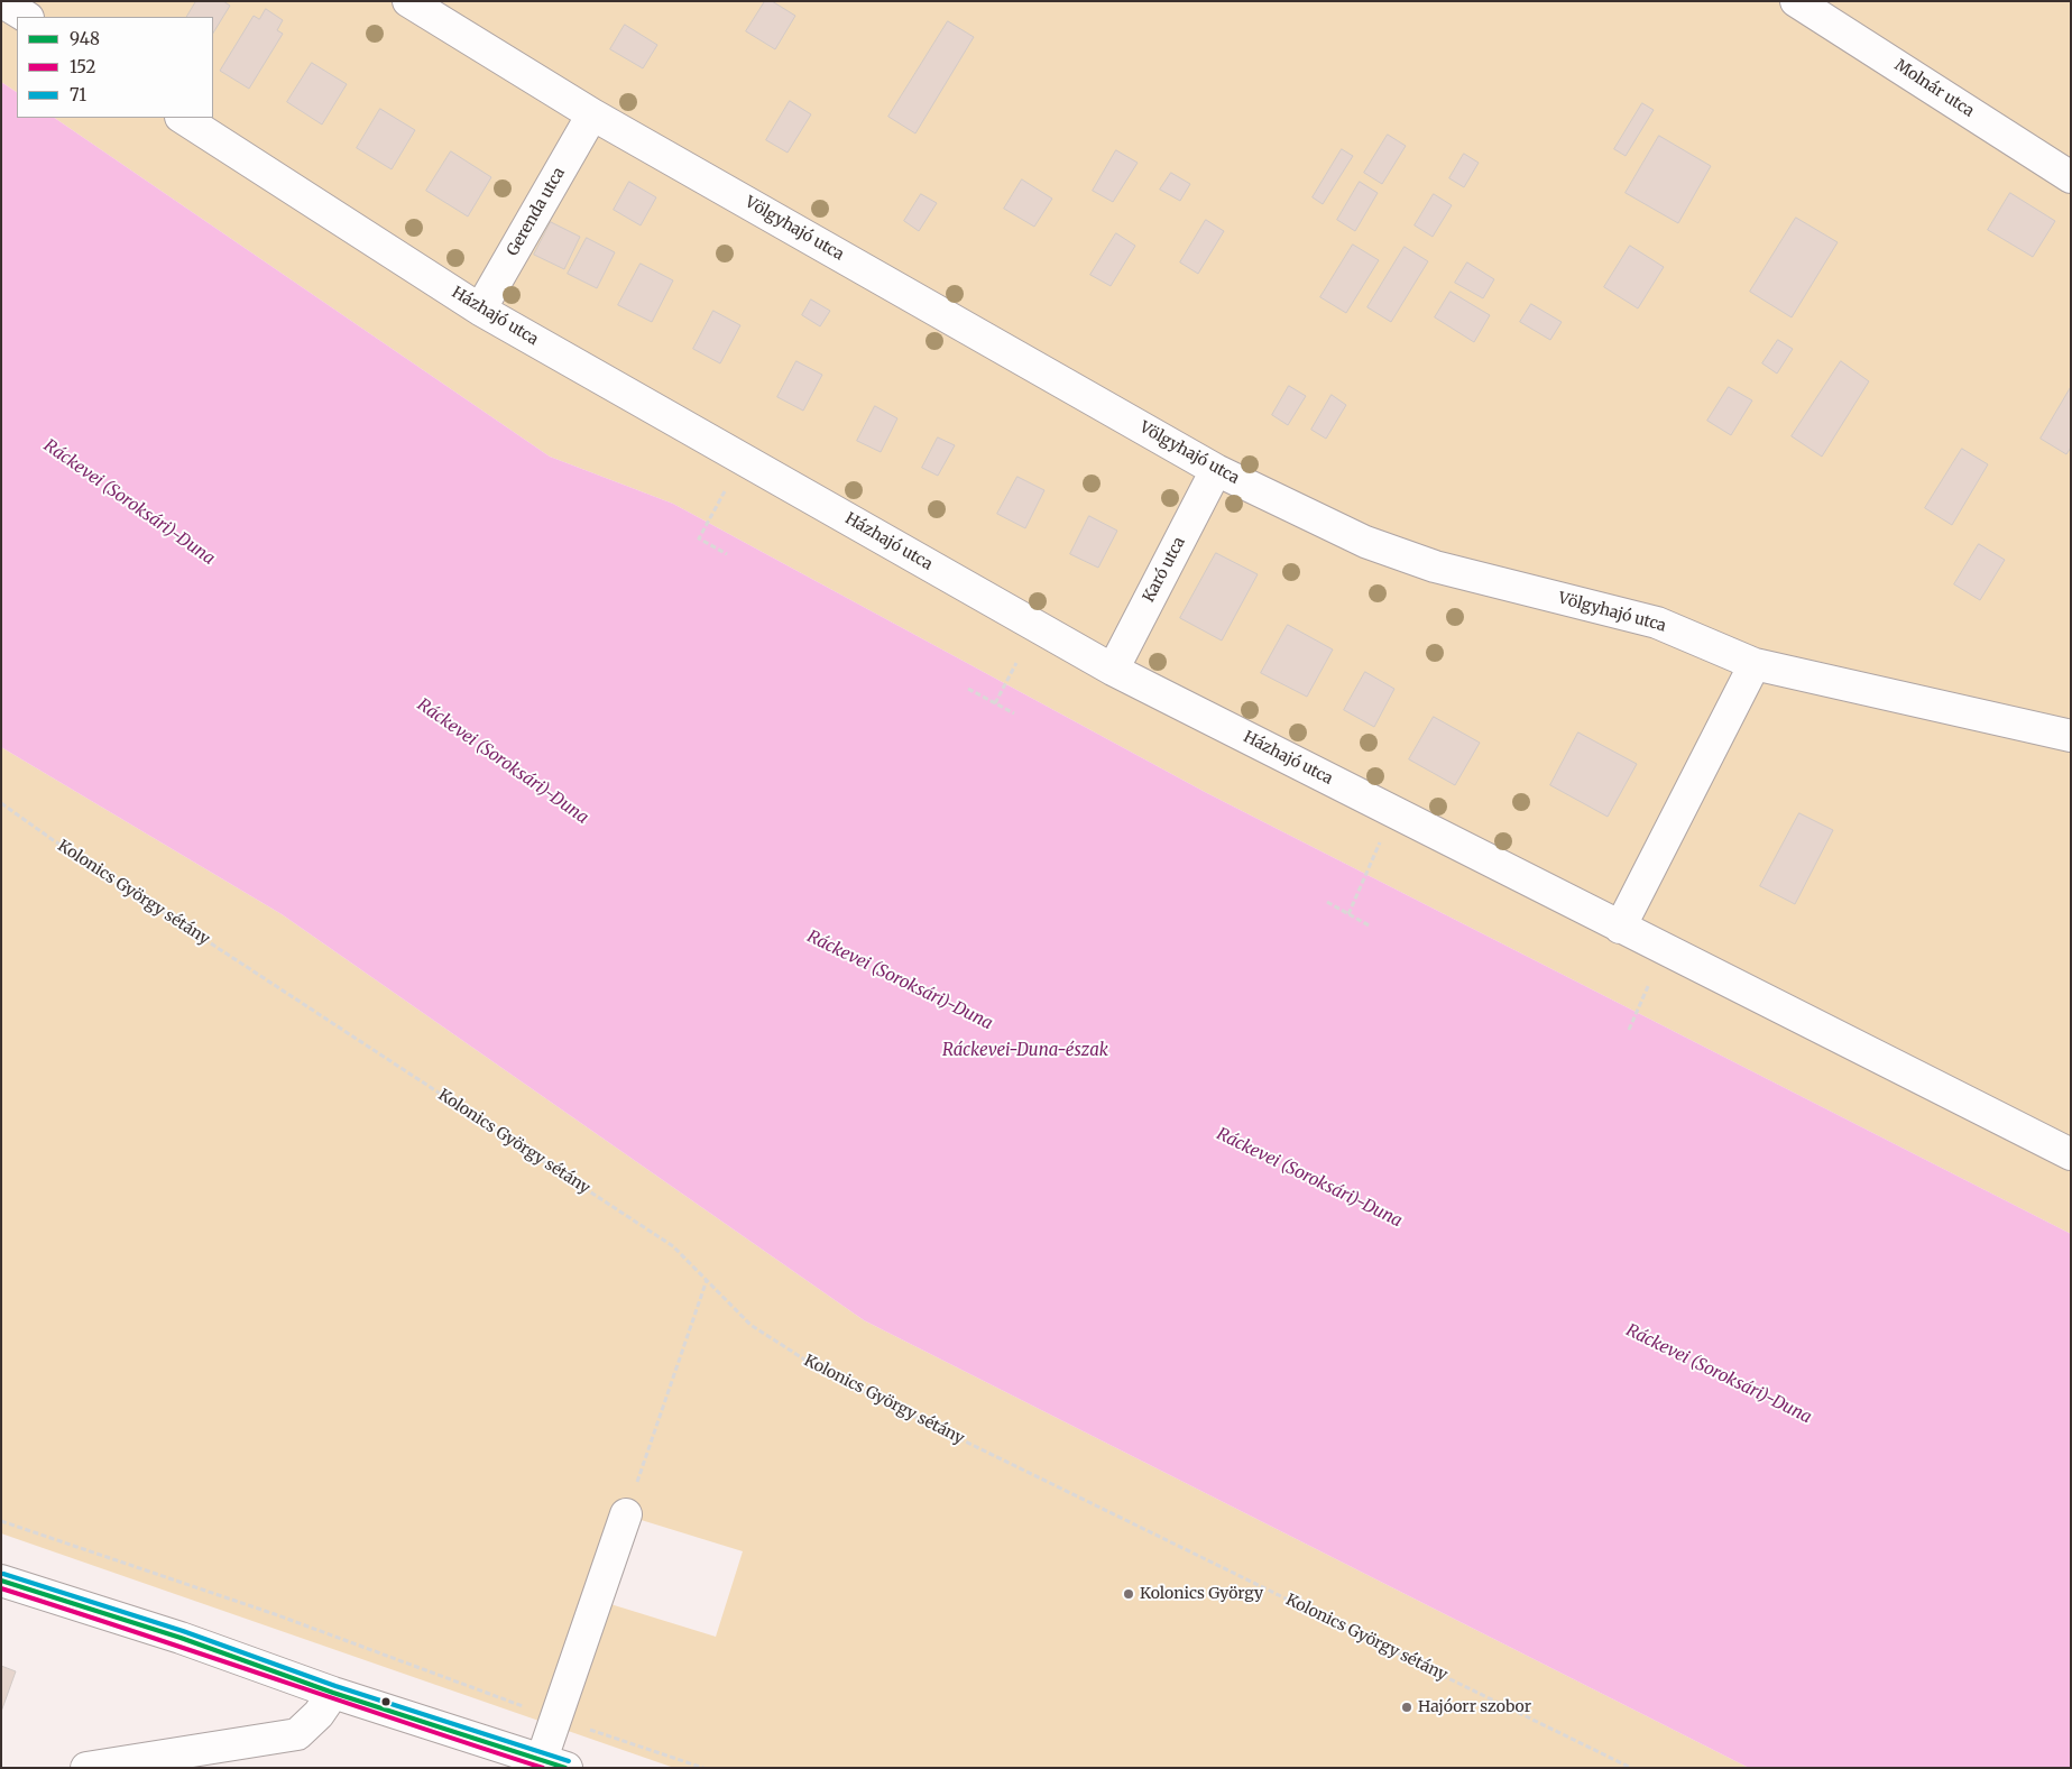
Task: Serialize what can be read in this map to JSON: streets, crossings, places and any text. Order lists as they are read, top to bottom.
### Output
{
  "streets": {
    "street": [
      "Molnár utca",
      "Gerenda utca",
      "Völgyhajó utca",
      "Házhajó utca",
      "Karó utca"
    ],
    "path": ["Kolonics György sétány"]
  },
  "crossings": [
    ["Gerenda utca", "Völgyhajó utca"],
    ["Gerenda utca", "Házhajó utca"],
    ["Völgyhajó utca", "Karó utca"],
    ["Házhajó utca", "Karó utca"]
  ],
  "water": ["Ráckevei (Soroksári)-Duna", "Ráckevei-Duna-észak"],
  "places": ["Kolonics György", "Hajóorr szobor"],
  "lines": ["transit line 71", "transit line 948", "transit line 152"],
  "legend": ["948", "152", "71"]
}
